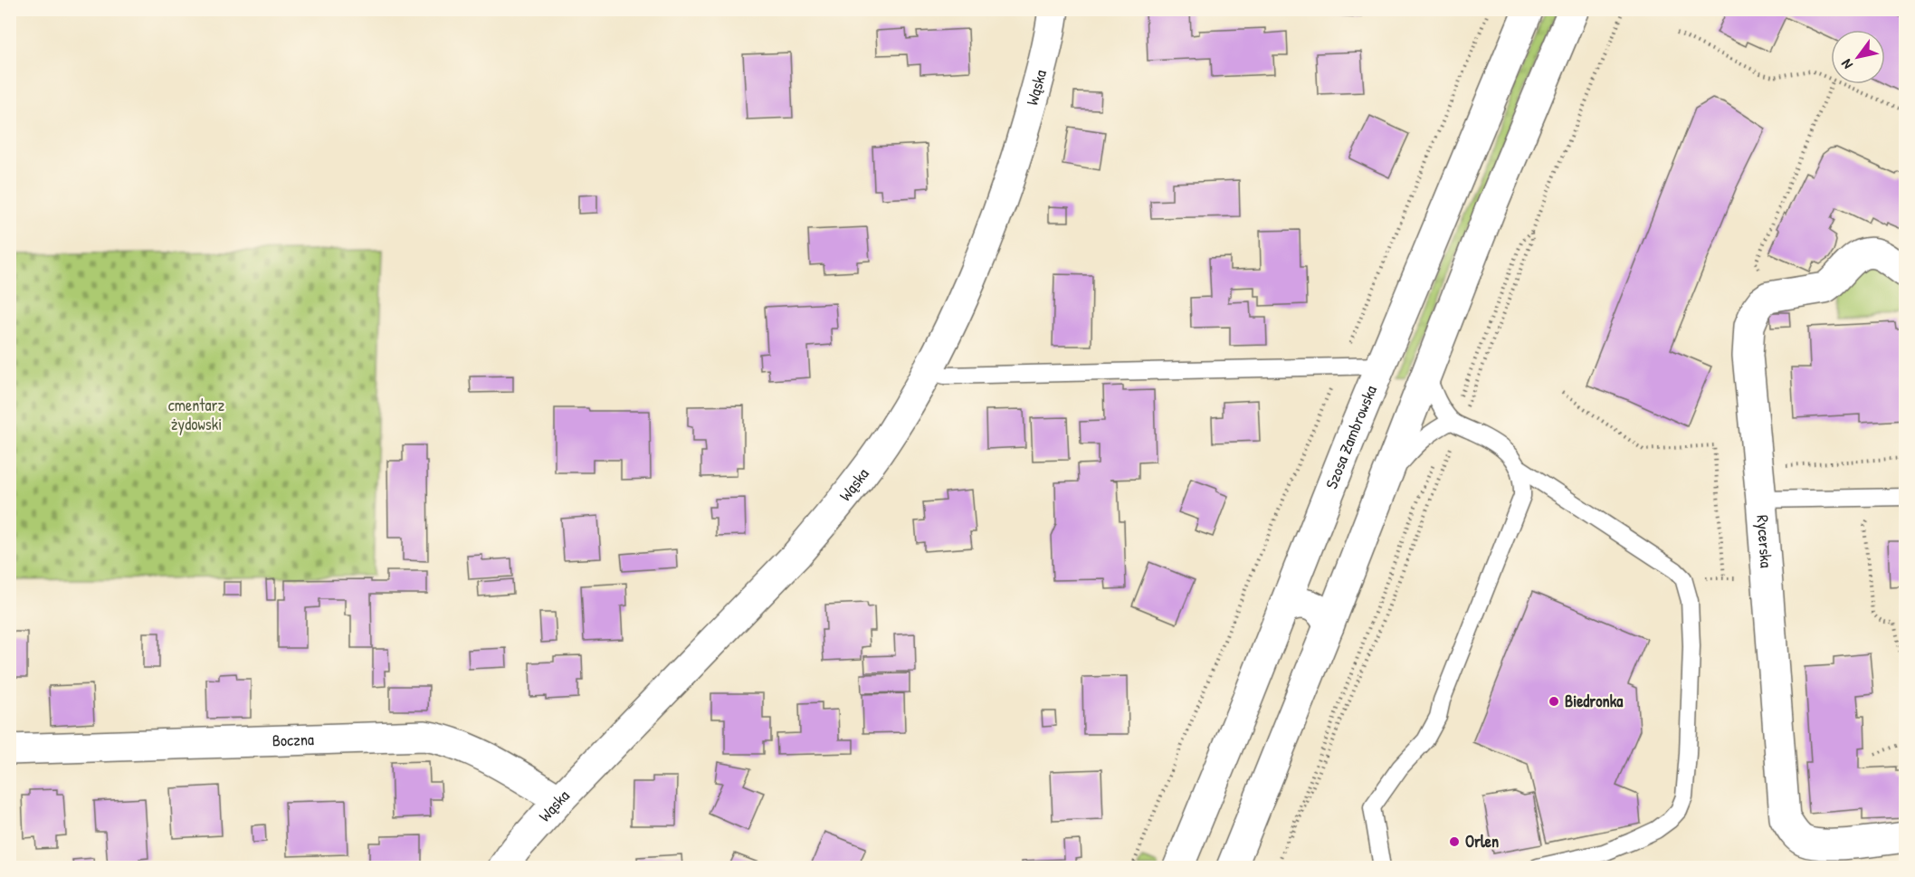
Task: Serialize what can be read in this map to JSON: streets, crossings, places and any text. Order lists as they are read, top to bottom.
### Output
{
  "streets": {
    "street": [
      "Wąska",
      "Szosa Zambrowska",
      "Rycerska",
      "Boczna"
    ]
  },
  "crossings": [
    ["Wąska", "Boczna"]
  ],
  "parks": ["cmentarz żydowski"],
  "places": ["Biedronka", "Orlen"],
  "north": "bottom left"
}
